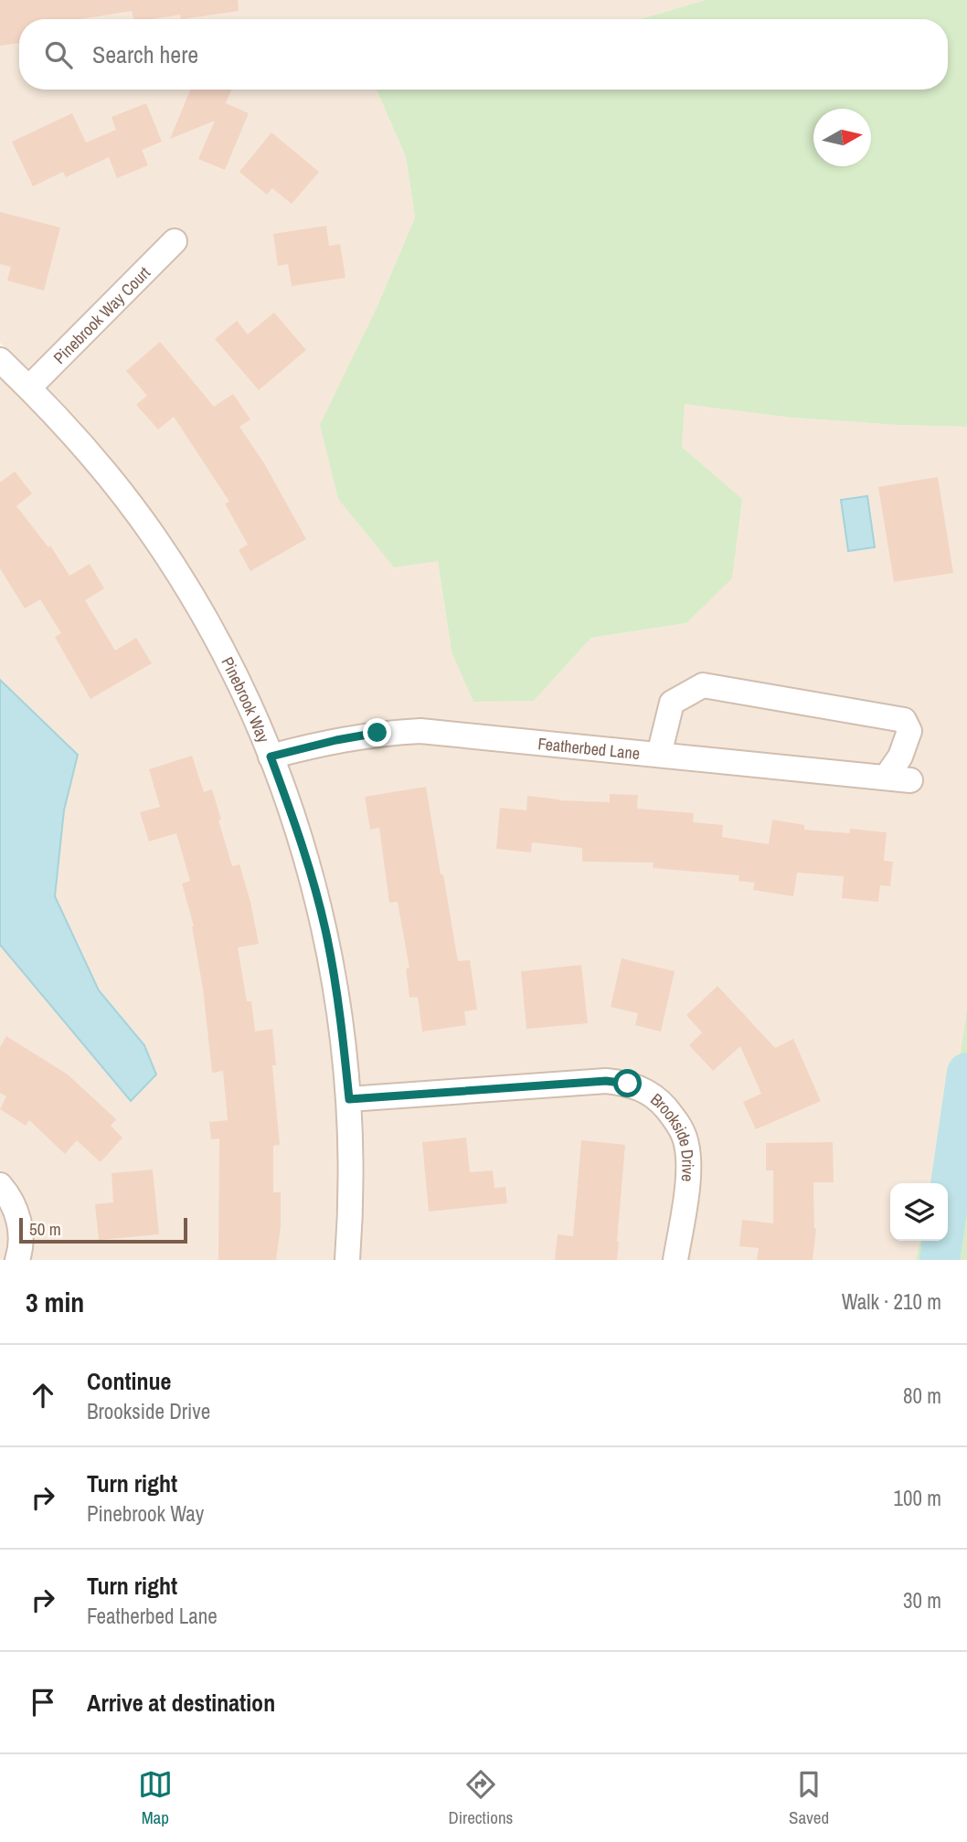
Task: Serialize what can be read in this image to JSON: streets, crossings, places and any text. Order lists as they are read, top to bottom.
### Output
{
  "streets": {
    "street": [
      "Pinebrook Way Court",
      "Pinebrook Way",
      "Featherbed Lane",
      "Brookside Drive"
    ]
  },
  "crossings": [
    ["Pinebrook Way Court", "Pinebrook Way"],
    ["Pinebrook Way", "Featherbed Lane"],
    ["Pinebrook Way", "Brookside Drive"]
  ],
  "scale_bar": "50 m",
  "north": "right",
  "page": {
    "search": "Search here",
    "scale": "50 m",
    "heading": ["3 min", "Walk · 210 m"],
    "list": [
      ["Continue", "Brookside Drive", "80 m"],
      ["Turn right", "Pinebrook Way", "100 m"],
      ["Turn right", "Featherbed Lane", "30 m"],
      "Arrive at destination"
    ],
    "nav": ["Map", "Directions", "Saved"]
  }
}
